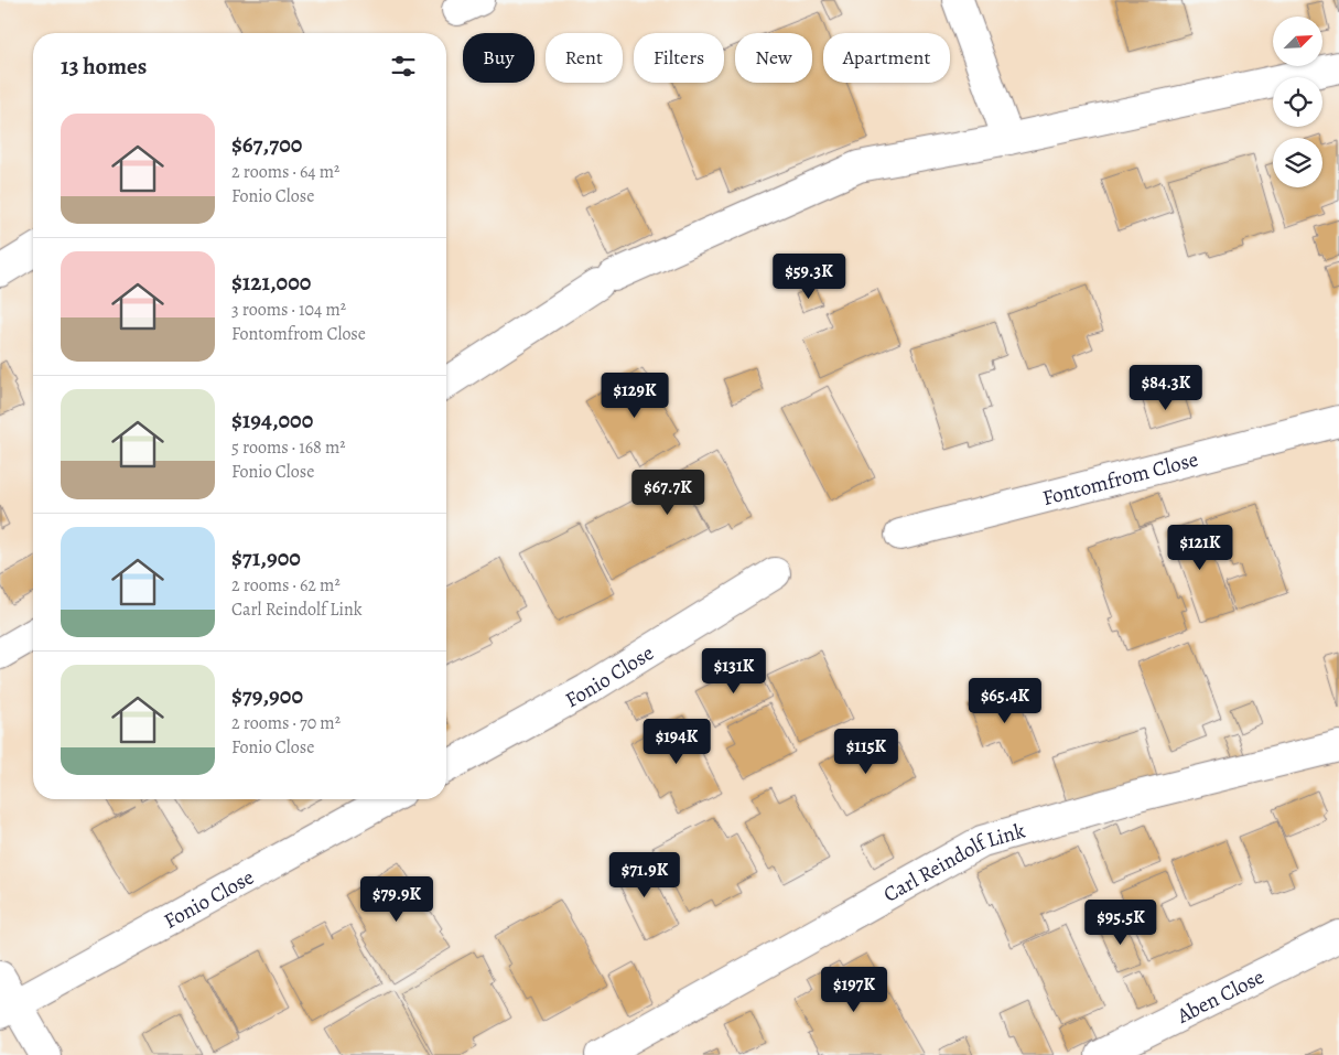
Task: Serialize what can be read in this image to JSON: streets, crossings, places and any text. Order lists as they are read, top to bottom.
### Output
{
  "streets": {
    "street": [
      "Fontomfrom Close",
      "Fonio Close",
      "Carl Reindolf Link",
      "Aben Close"
    ]
  },
  "north": "top right",
  "page": {
    "chip": [
      "Buy",
      "Rent",
      "Filters",
      "New",
      "Apartment"
    ],
    "heading": "13 homes",
    "list": [
      {
        "name": "$67,700",
        "note": "2 rooms · 64 m² · Fonio Close"
      },
      {
        "name": "$121,000",
        "note": "3 rooms · 104 m² · Fontomfrom Close"
      },
      {
        "name": "$194,000",
        "note": "5 rooms · 168 m² · Fonio Close"
      },
      {
        "name": "$71,900",
        "note": "2 rooms · 62 m² · Carl Reindolf Link"
      },
      {
        "name": "$79,900",
        "note": "2 rooms · 70 m² · Fonio Close"
      }
    ],
    "price": [
      "$59.3K",
      "$84.3K",
      "$129K",
      "$67.7K",
      "$121K",
      "$131K",
      "$65.4K",
      "$194K",
      "$115K",
      "$71.9K",
      "$79.9K",
      "$95.5K",
      "$197K"
    ]
  }
}
